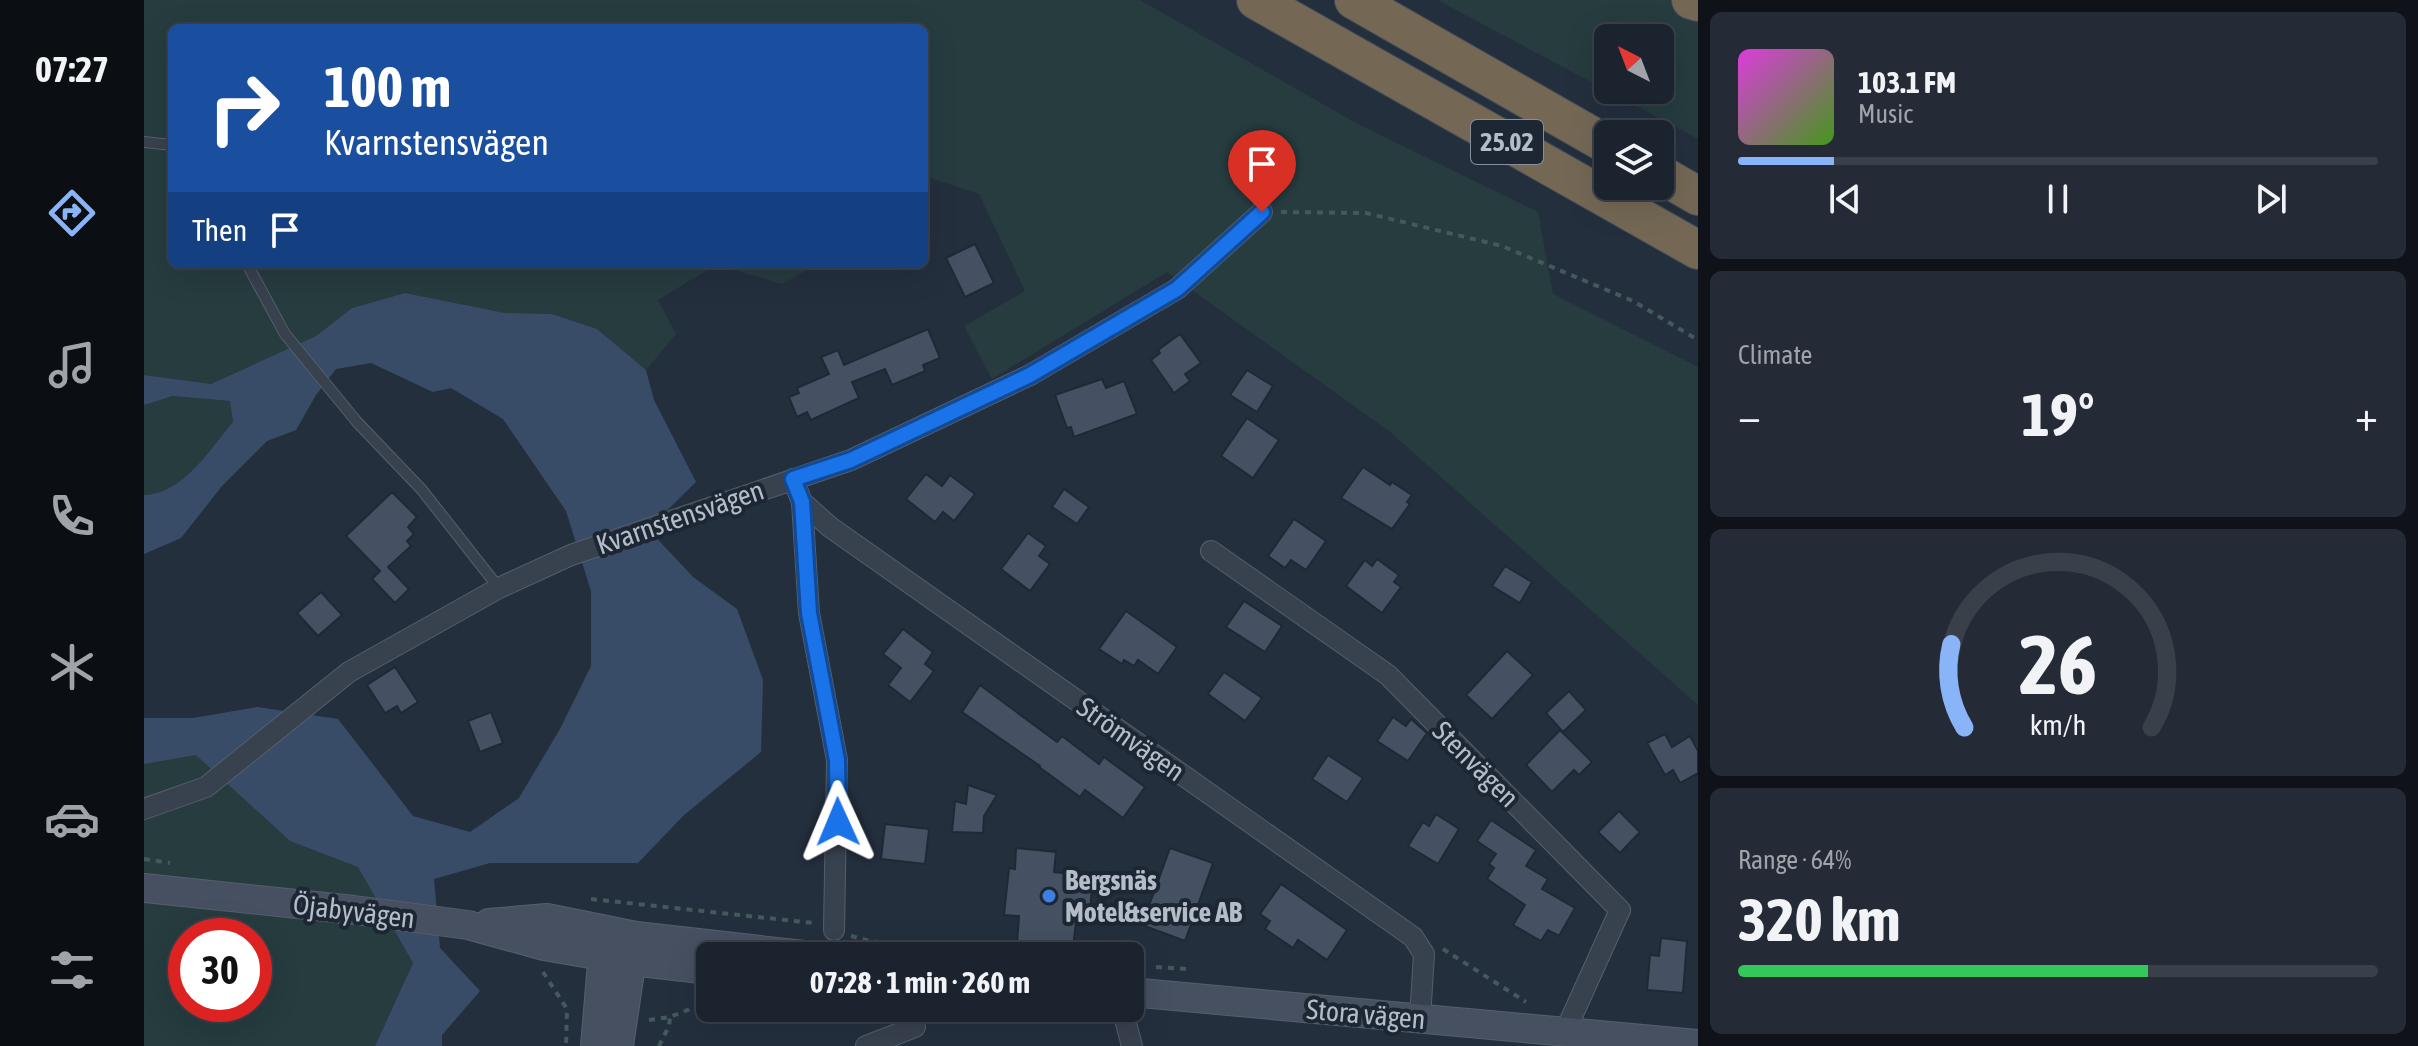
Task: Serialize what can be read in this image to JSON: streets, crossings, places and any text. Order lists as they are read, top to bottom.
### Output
{
  "streets": {
    "highway": ["25.02"],
    "street": [
      "Kvarnstensvägen",
      "Strömvägen",
      "Stenvägen",
      "Öjabyvägen",
      "Stora vägen"
    ]
  },
  "crossings": [
    ["Kvarnstensvägen", "Strömvägen"],
    ["Stenvägen", "Stora vägen"]
  ],
  "places": ["Bergsnäs Motel&service AB"],
  "north": "top left",
  "page": {
    "tabs": "07:27",
    "turn": ["100 m", "Kvarnstensvägen"],
    "song": ["103.1 FM", "Music"],
    "then": "Then",
    "tile": [
      "Climate",
      ["Range · 64%", "320 km"]
    ],
    "heat": ["−", "19°", "+"],
    "limit": "30",
    "trip": "07:28 · 1 min · 260 m",
    "gauge": ["26", "km/h"]
  }
}
